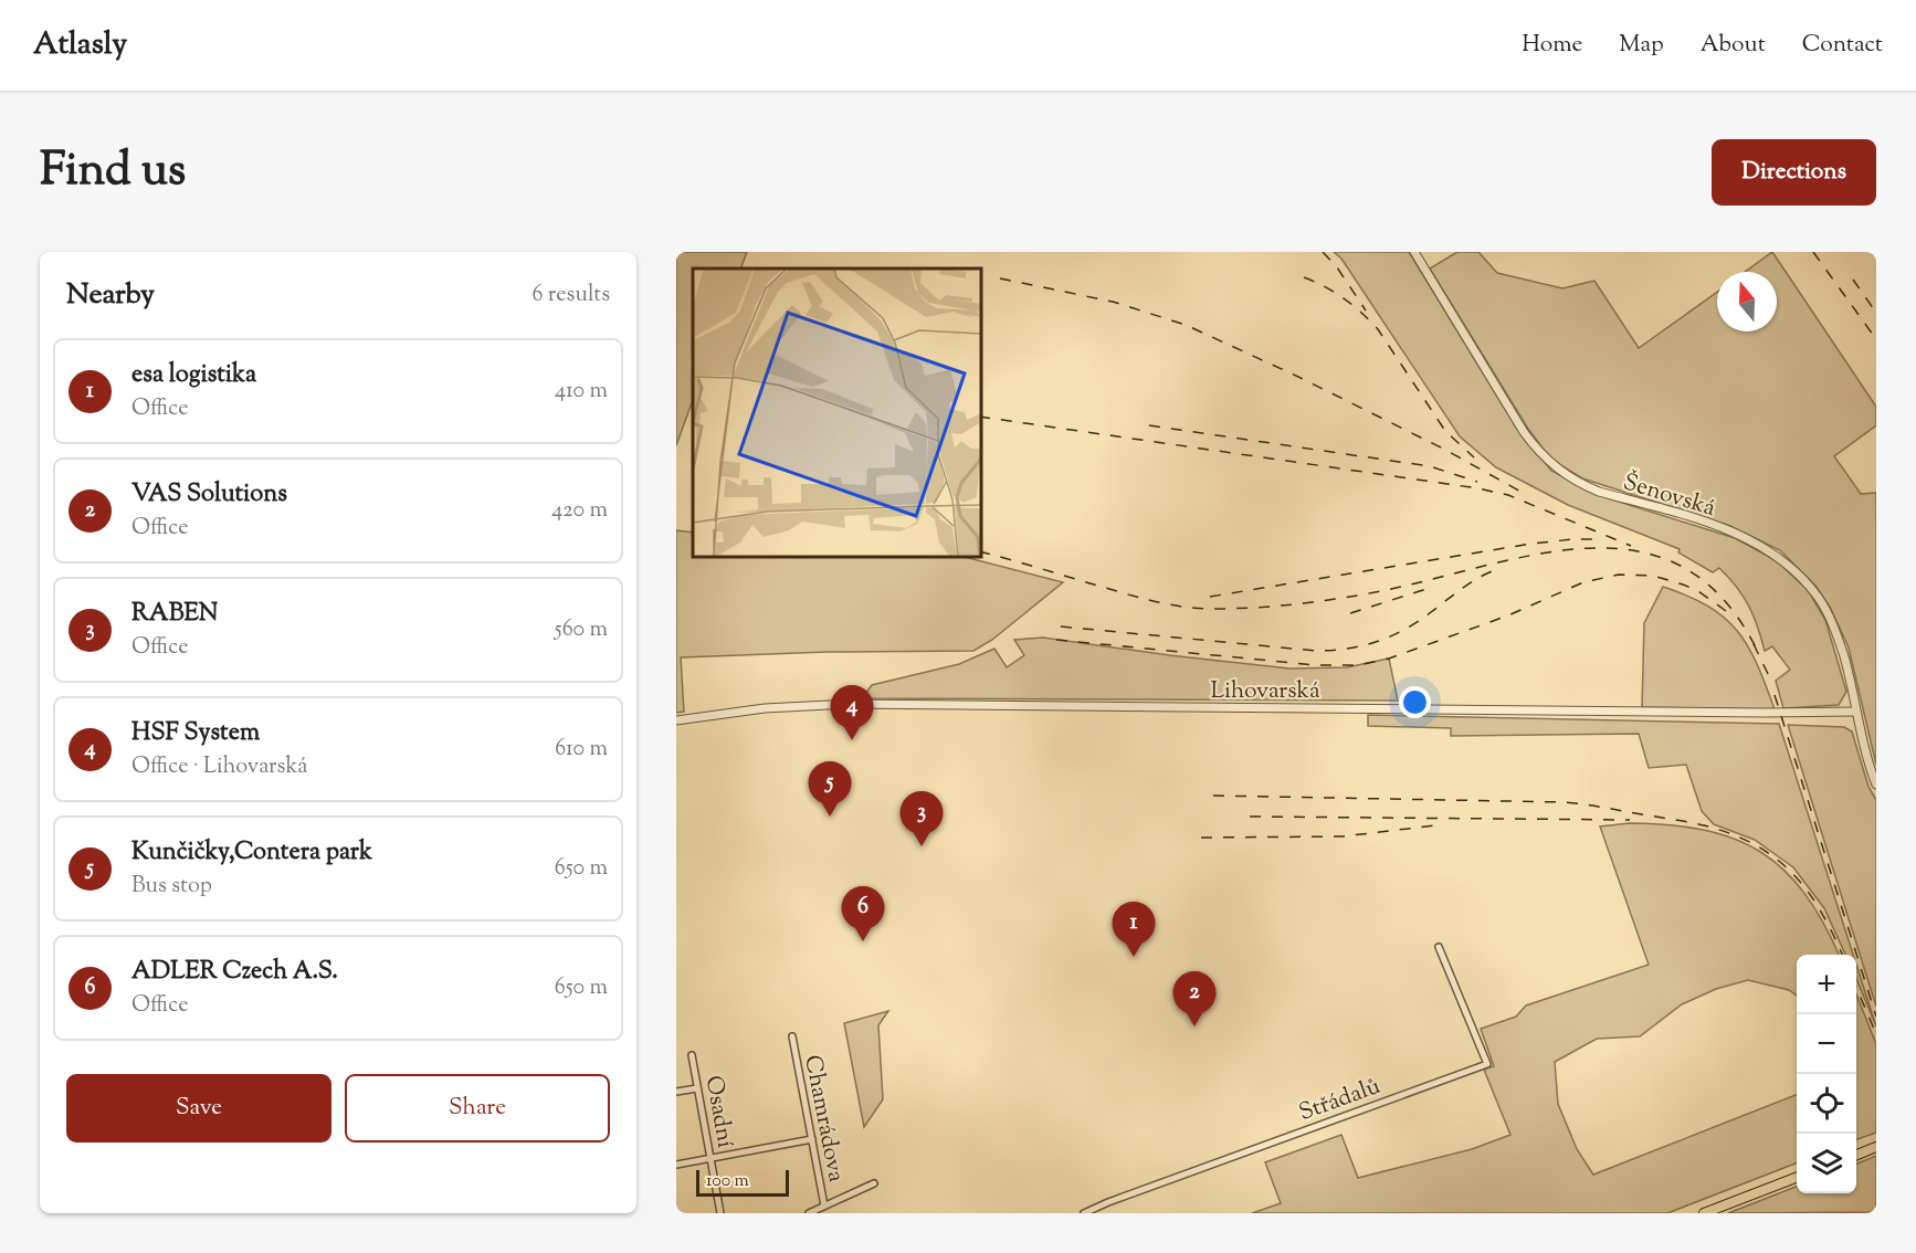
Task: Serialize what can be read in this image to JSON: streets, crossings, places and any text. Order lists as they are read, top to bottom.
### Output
{
  "streets": {
    "street": [
      "Šenovská",
      "Lihovarská",
      "Střádalů",
      "Osadní",
      "Chamrádova"
    ]
  },
  "crossings": [
    ["Šenovská", "Lihovarská"]
  ],
  "scale_bar": "100 m",
  "north": "top",
  "page": {
    "header": "Atlasly",
    "nav": [
      "Home",
      "Map",
      "About",
      "Contact"
    ],
    "title": "Find us",
    "buttons": [
      "Directions",
      ["Save", "Share"]
    ],
    "heading": ["Nearby", "6 results"],
    "list": [
      {
        "mark": "1",
        "name": "esa logistika",
        "note": "Office",
        "value": "410 m"
      },
      {
        "mark": "2",
        "name": "VAS Solutions",
        "note": "Office",
        "value": "420 m"
      },
      {
        "mark": "3",
        "name": "RABEN",
        "note": "Office",
        "value": "560 m"
      },
      {
        "mark": "4",
        "name": "HSF System",
        "note": "Office · Lihovarská",
        "value": "610 m"
      },
      {
        "mark": "5",
        "name": "Kunčičky,Contera park",
        "note": "Bus stop",
        "value": "650 m"
      },
      {
        "mark": "6",
        "name": "ADLER Czech A.S.",
        "note": "Office",
        "value": "650 m"
      }
    ],
    "pins": [
      "4",
      "5",
      "3",
      "6",
      "1",
      "2"
    ],
    "map_buttons": ["+", "−"],
    "scale": "100 m"
  }
}
